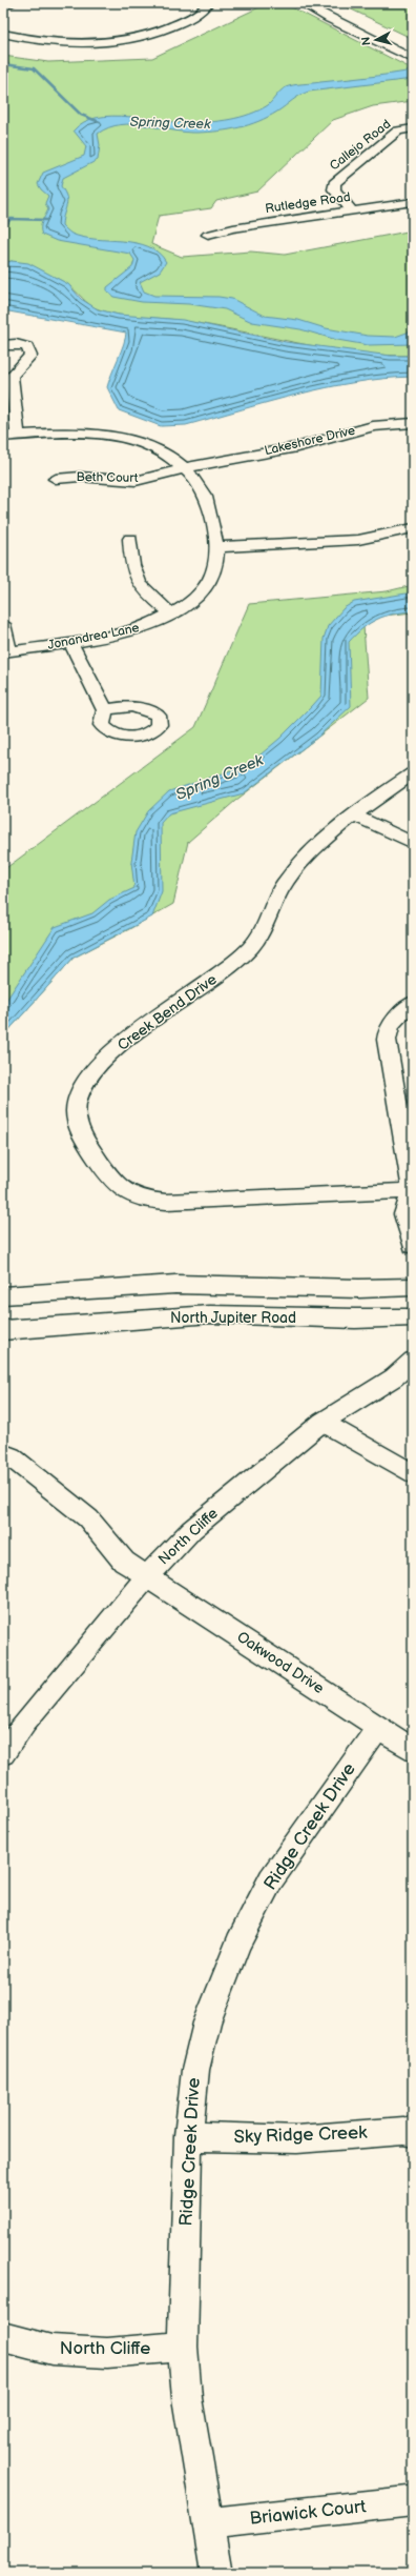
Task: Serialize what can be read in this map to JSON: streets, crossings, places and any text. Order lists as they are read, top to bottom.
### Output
{
  "streets": {
    "main road": ["North Jupiter Road"],
    "street": [
      "Callejo Road",
      "Rutledge Road",
      "Lakeshore Drive",
      "Beth Court",
      "Jonandrea Lane",
      "Creek Bend Drive",
      "North Cliffe",
      "Oakwood Drive",
      "Ridge Creek Drive",
      "Sky Ridge Creek",
      "Briawick Court"
    ]
  },
  "crossings": [
    ["Callejo Road", "Rutledge Road"],
    ["Lakeshore Drive", "Beth Court"],
    ["Lakeshore Drive", "Jonandrea Lane"],
    ["Beth Court", "Jonandrea Lane"],
    ["North Cliffe", "Oakwood Drive"],
    ["North Cliffe", "Ridge Creek Drive"],
    ["Oakwood Drive", "Ridge Creek Drive"],
    ["Ridge Creek Drive", "Sky Ridge Creek"],
    ["Ridge Creek Drive", "Briawick Court"]
  ],
  "water": ["Spring Creek"],
  "north": "left"
}
